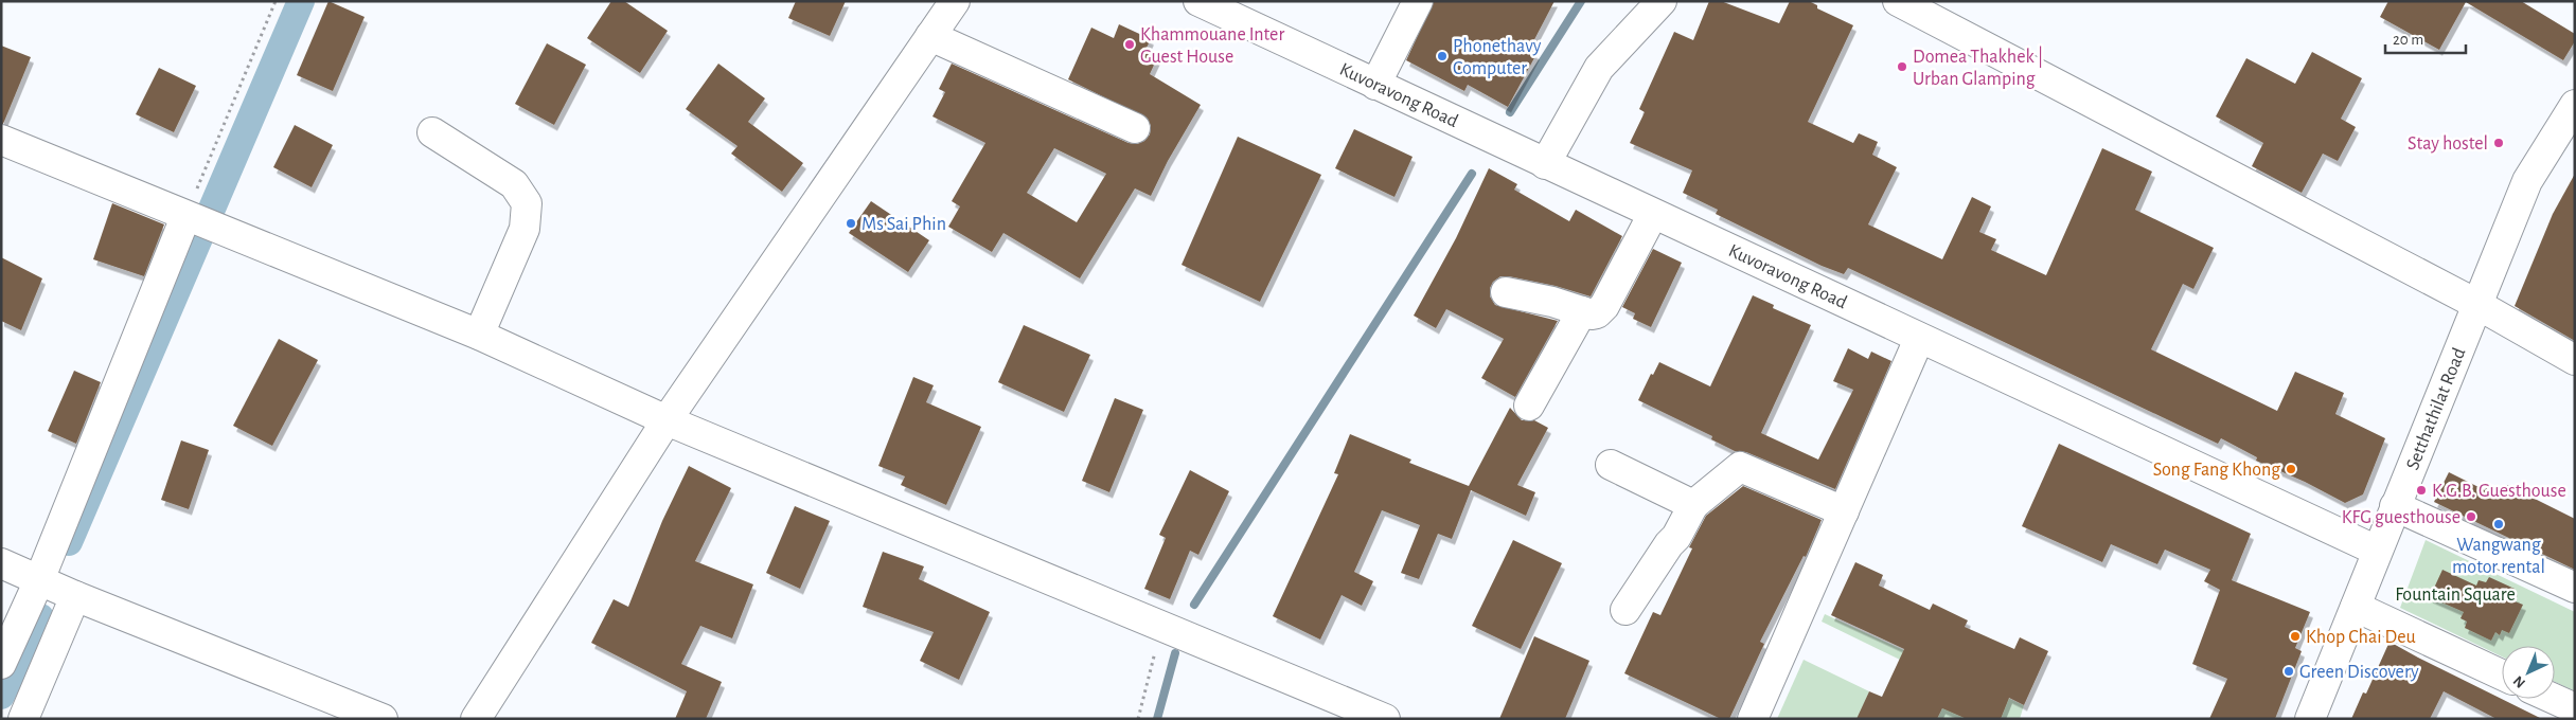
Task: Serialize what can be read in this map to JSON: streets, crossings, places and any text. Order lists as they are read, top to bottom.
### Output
{
  "streets": {
    "street": ["Kuvoravong Road", "Setthathilat Road"]
  },
  "crossings": [
    ["Kuvoravong Road", "Setthathilat Road"]
  ],
  "parks": ["Fountain Square"],
  "places": [
    "Khammouane Inter Guest House",
    "Phonethavy Computer",
    "Domea Thakhek | Urban Glamping",
    "Stay hostel",
    "Ms Sai Phin",
    "Song Fang Khong",
    "K.G.B. Guesthouse",
    "KFG guesthouse",
    "Wangwang motor rental",
    "Khop Chai Deu",
    "Green Discovery"
  ],
  "scale_bar": "20 m",
  "north": "bottom left"
}
